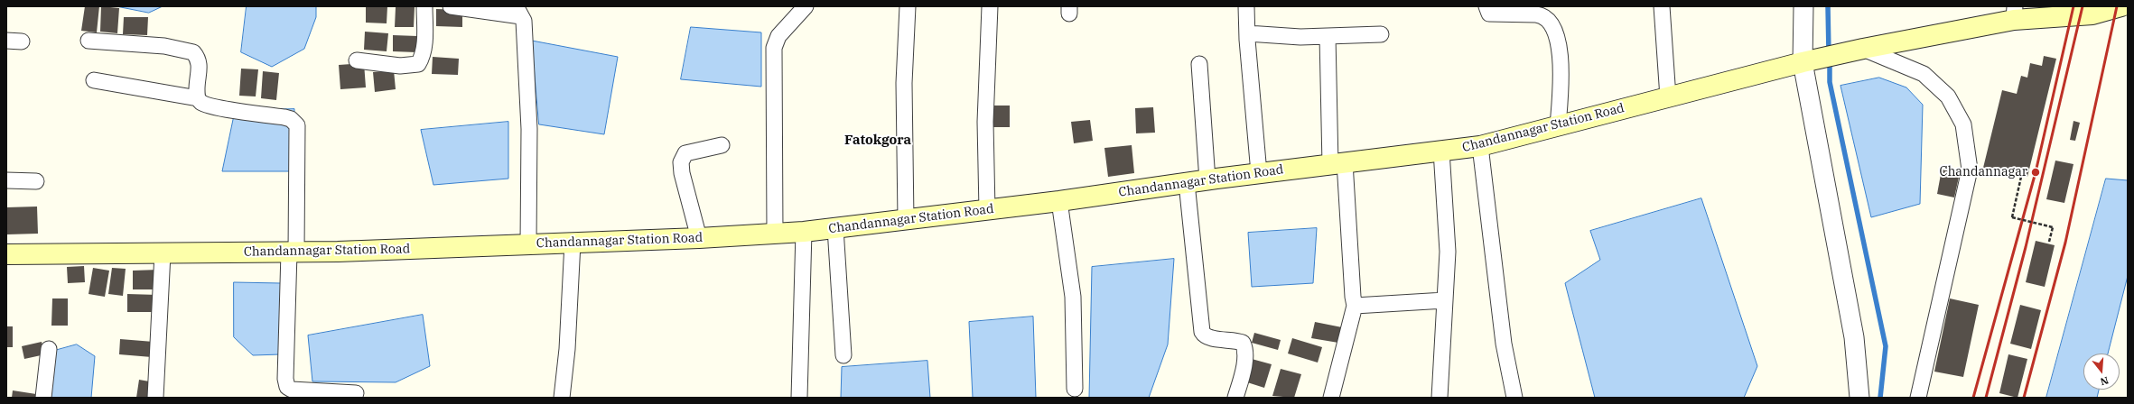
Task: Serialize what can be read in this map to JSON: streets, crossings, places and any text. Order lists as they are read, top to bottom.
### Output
{
  "streets": {
    "main road": ["Chandannagar Station Road"]
  },
  "districts": ["Fatokgora"],
  "places": ["Chandannagar"],
  "north": "bottom"
}
